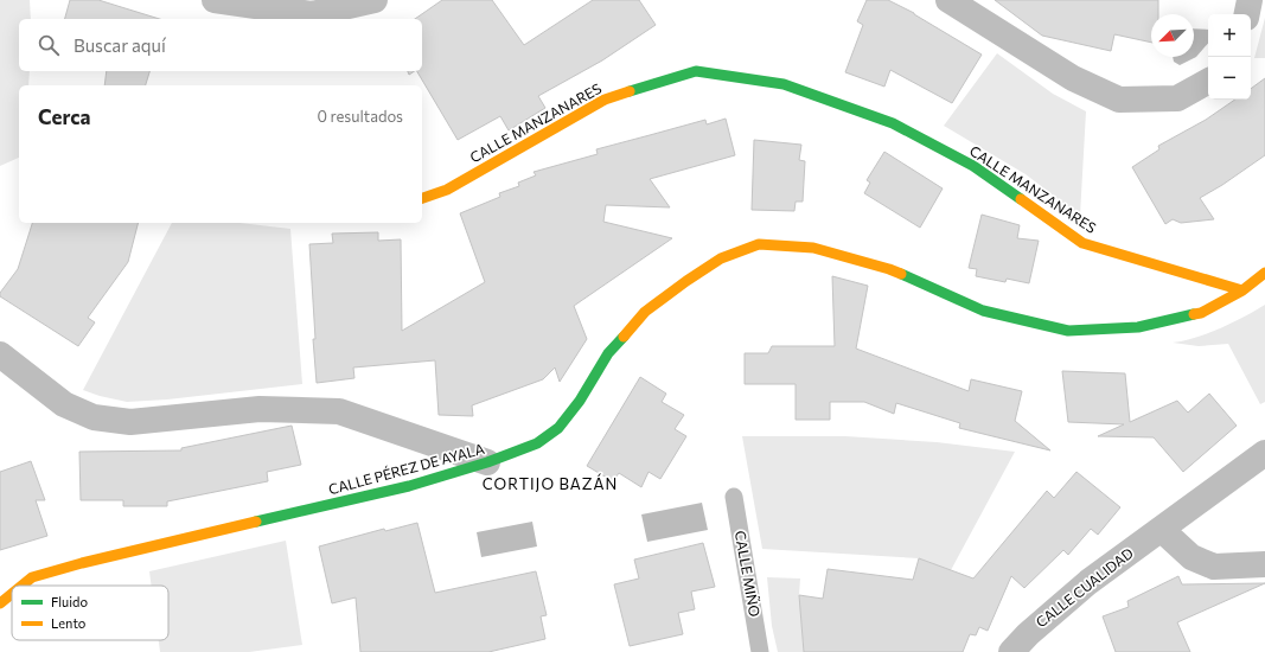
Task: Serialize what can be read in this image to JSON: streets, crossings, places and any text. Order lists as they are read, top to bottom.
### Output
{
  "streets": {
    "street": ["CALLE MANZANARES", "CALLE PÉREZ DE AYALA", "CALLE CUALIDAD"],
    "lane": ["CALLE MIÑO"]
  },
  "crossings": [
    ["CALLE MANZANARES", "CALLE PÉREZ DE AYALA"]
  ],
  "districts": ["CORTIJO BAZÁN"],
  "legend": ["Fluido", "Lento"],
  "north": "bottom left",
  "page": {
    "map_buttons": ["+", "−"],
    "search": "Buscar aquí",
    "heading": ["Cerca", "0 resultados"]
  }
}
